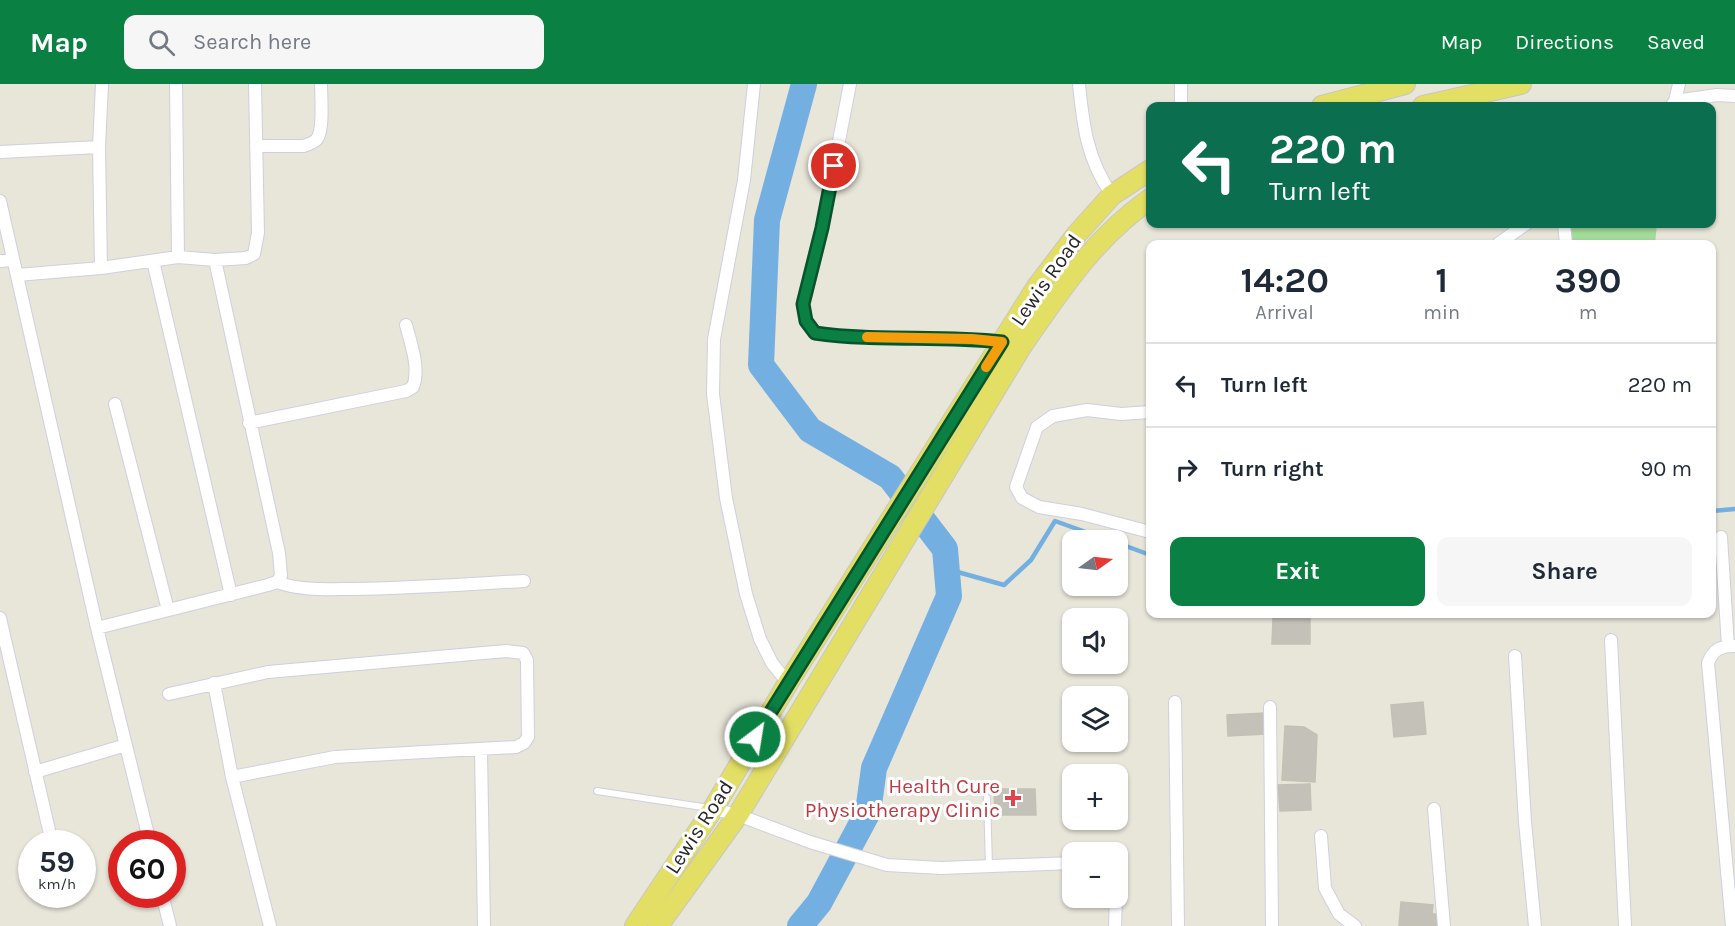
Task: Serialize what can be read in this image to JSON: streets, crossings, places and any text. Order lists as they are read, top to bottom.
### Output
{
  "streets": {
    "main road": ["Lewis Road"]
  },
  "places": {
    "health": ["Health Cure Physiotherapy Clinic"]
  },
  "north": "right",
  "page": {
    "header": "Map",
    "search": "Search here",
    "nav": ["Map", "Directions", "Saved"],
    "turn": ["220 m", "Turn left"],
    "eta": [
      "14:20",
      "Arrival",
      "1",
      "min",
      "390",
      "m"
    ],
    "list": [
      {
        "name": "Turn left",
        "value": "220 m"
      },
      {
        "name": "Turn right",
        "value": "90 m"
      }
    ],
    "buttons": ["Exit", "Share"],
    "map_buttons": ["+", "−"],
    "speed": "59 km/h",
    "limit": "60"
  }
}
